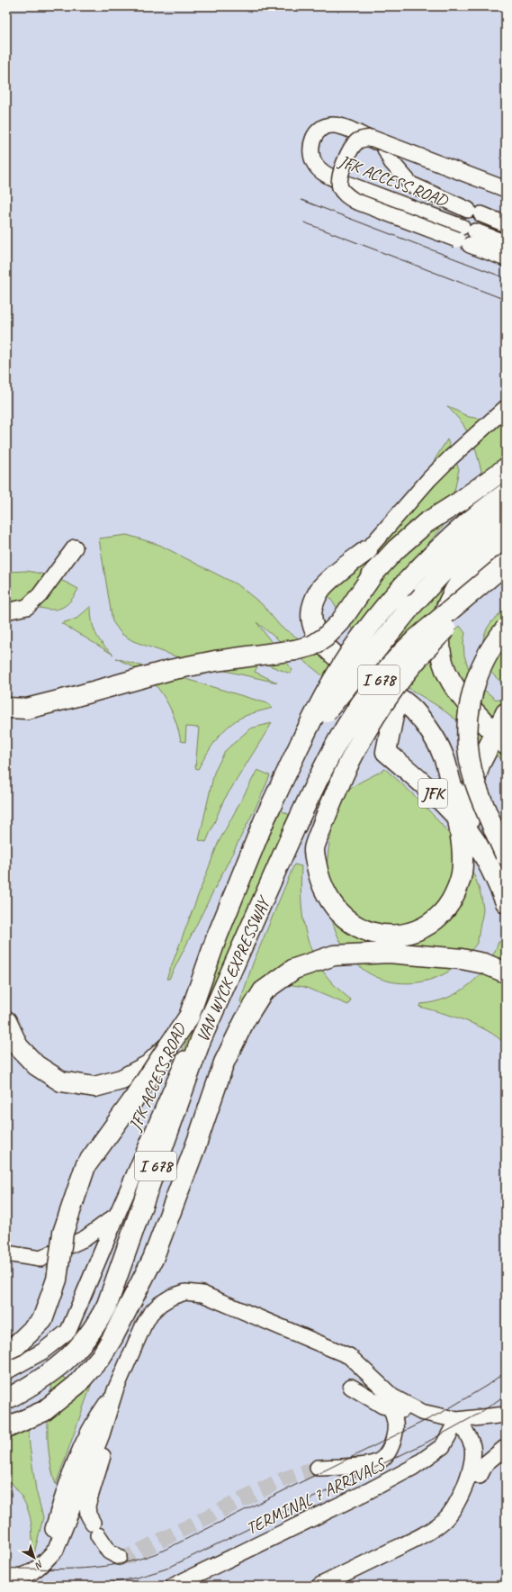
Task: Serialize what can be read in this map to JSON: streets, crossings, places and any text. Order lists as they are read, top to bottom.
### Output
{
  "streets": {
    "highway": ["I 678", "JFK", "VAN WYCK EXPRESSWAY"],
    "street": ["JFK ACCESS ROAD", "TERMINAL 7 ARRIVALS"]
  },
  "crossings": [
    ["JFK ACCESS ROAD", "VAN WYCK EXPRESSWAY"]
  ],
  "north": "bottom right"
}
